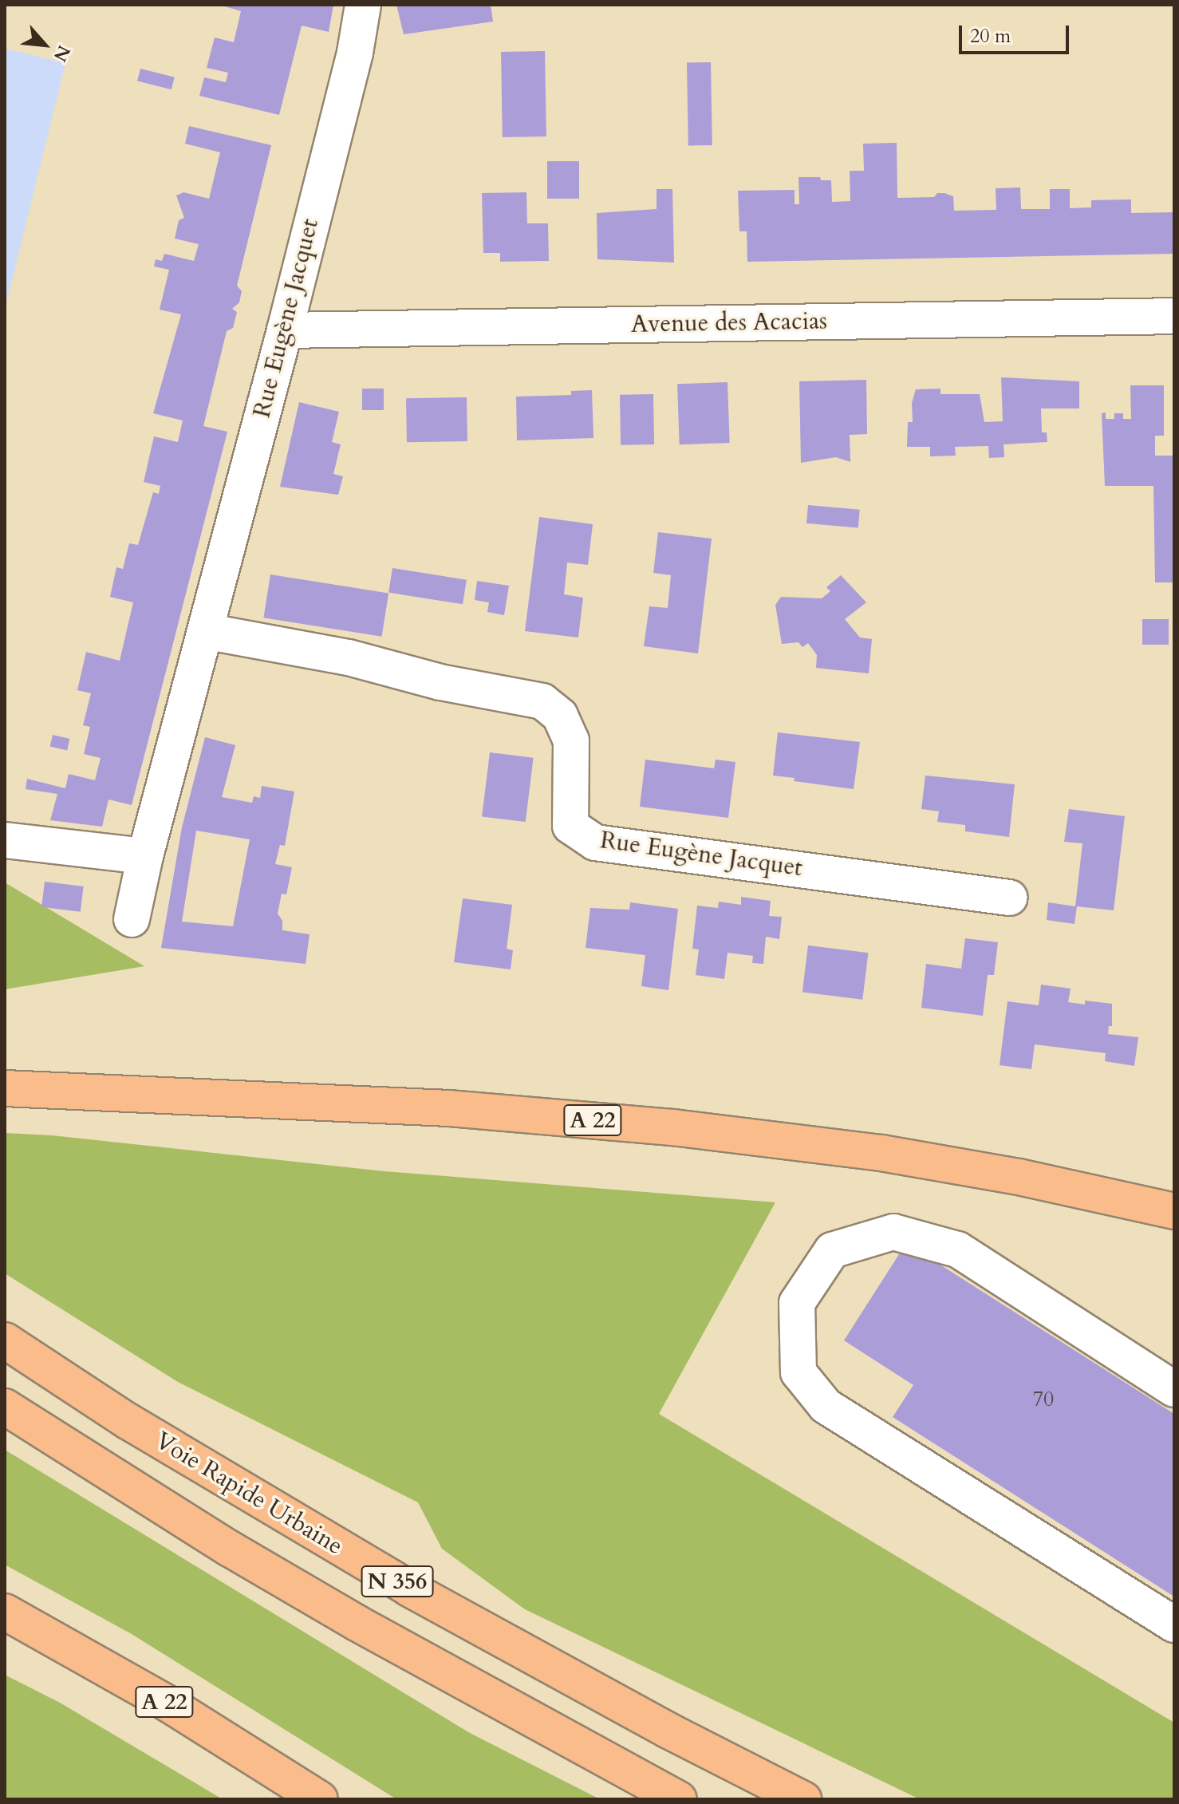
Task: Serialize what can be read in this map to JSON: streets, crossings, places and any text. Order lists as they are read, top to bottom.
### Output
{
  "streets": {
    "highway": ["A 22", "Voie Rapide Urbaine", "N 356"],
    "street": ["Rue Eugène Jacquet", "Avenue des Acacias"]
  },
  "crossings": [
    ["Rue Eugène Jacquet", "Avenue des Acacias"]
  ],
  "house_numbers": ["70"],
  "scale_bar": "20 m",
  "north": "bottom right"
}
